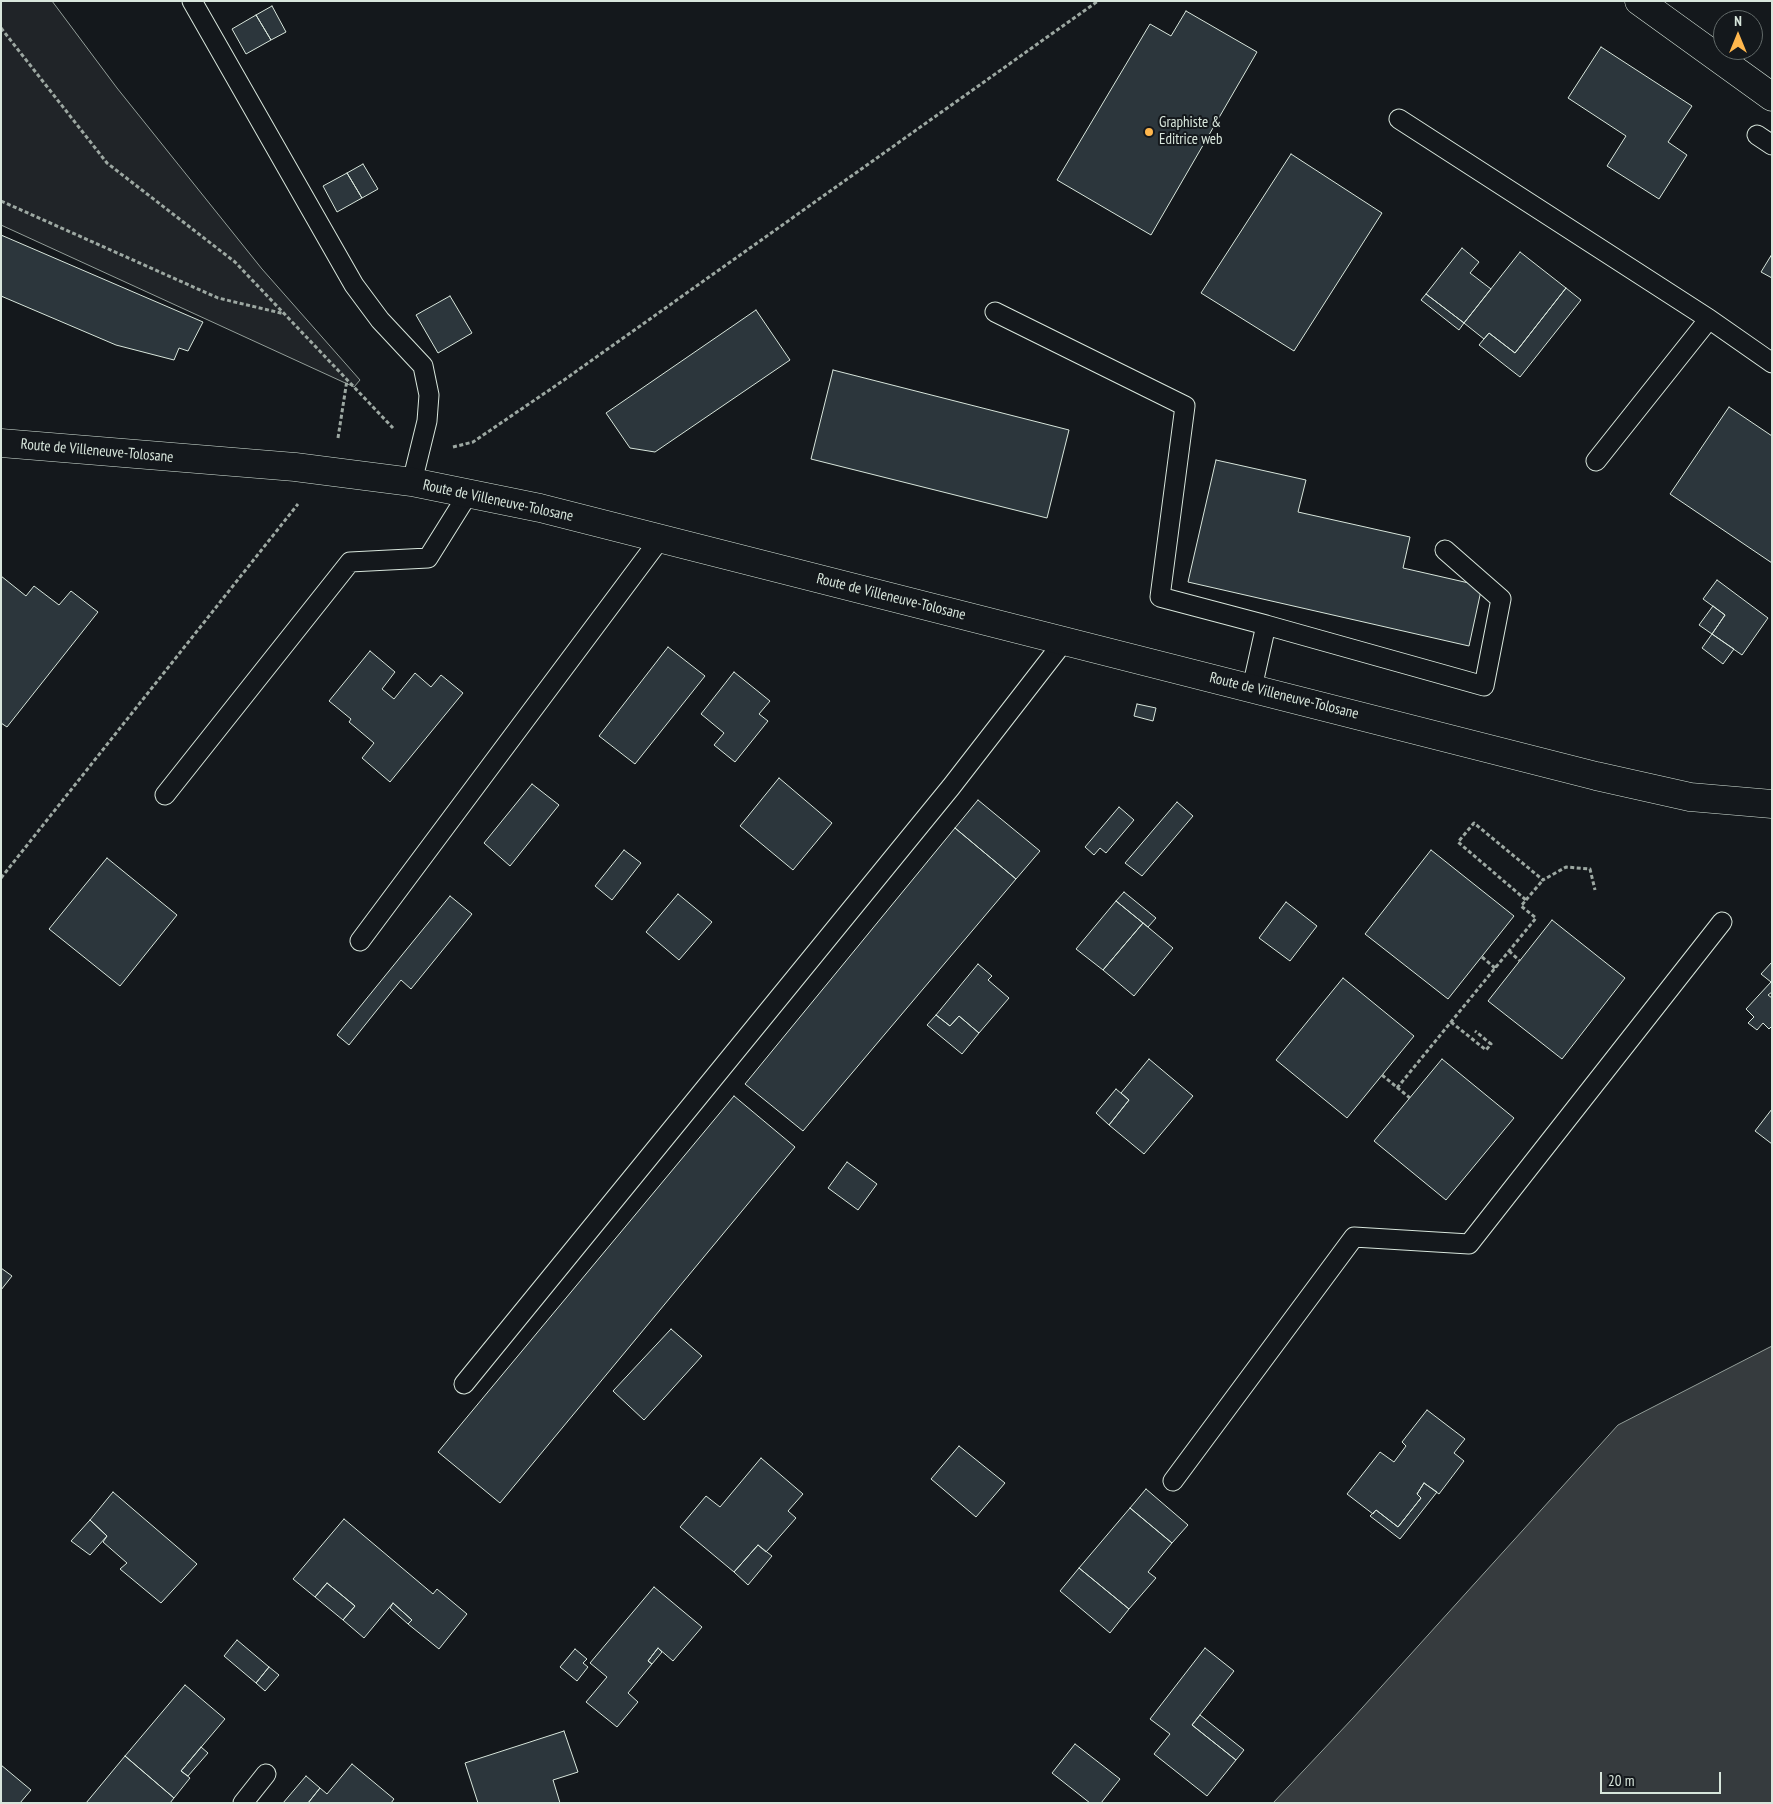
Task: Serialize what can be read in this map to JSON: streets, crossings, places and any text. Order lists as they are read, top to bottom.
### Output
{
  "streets": {
    "street": ["Route de Villeneuve-Tolosane"]
  },
  "places": ["Graphiste & Editrice web"],
  "scale_bar": "20 m",
  "north": "top"
}
